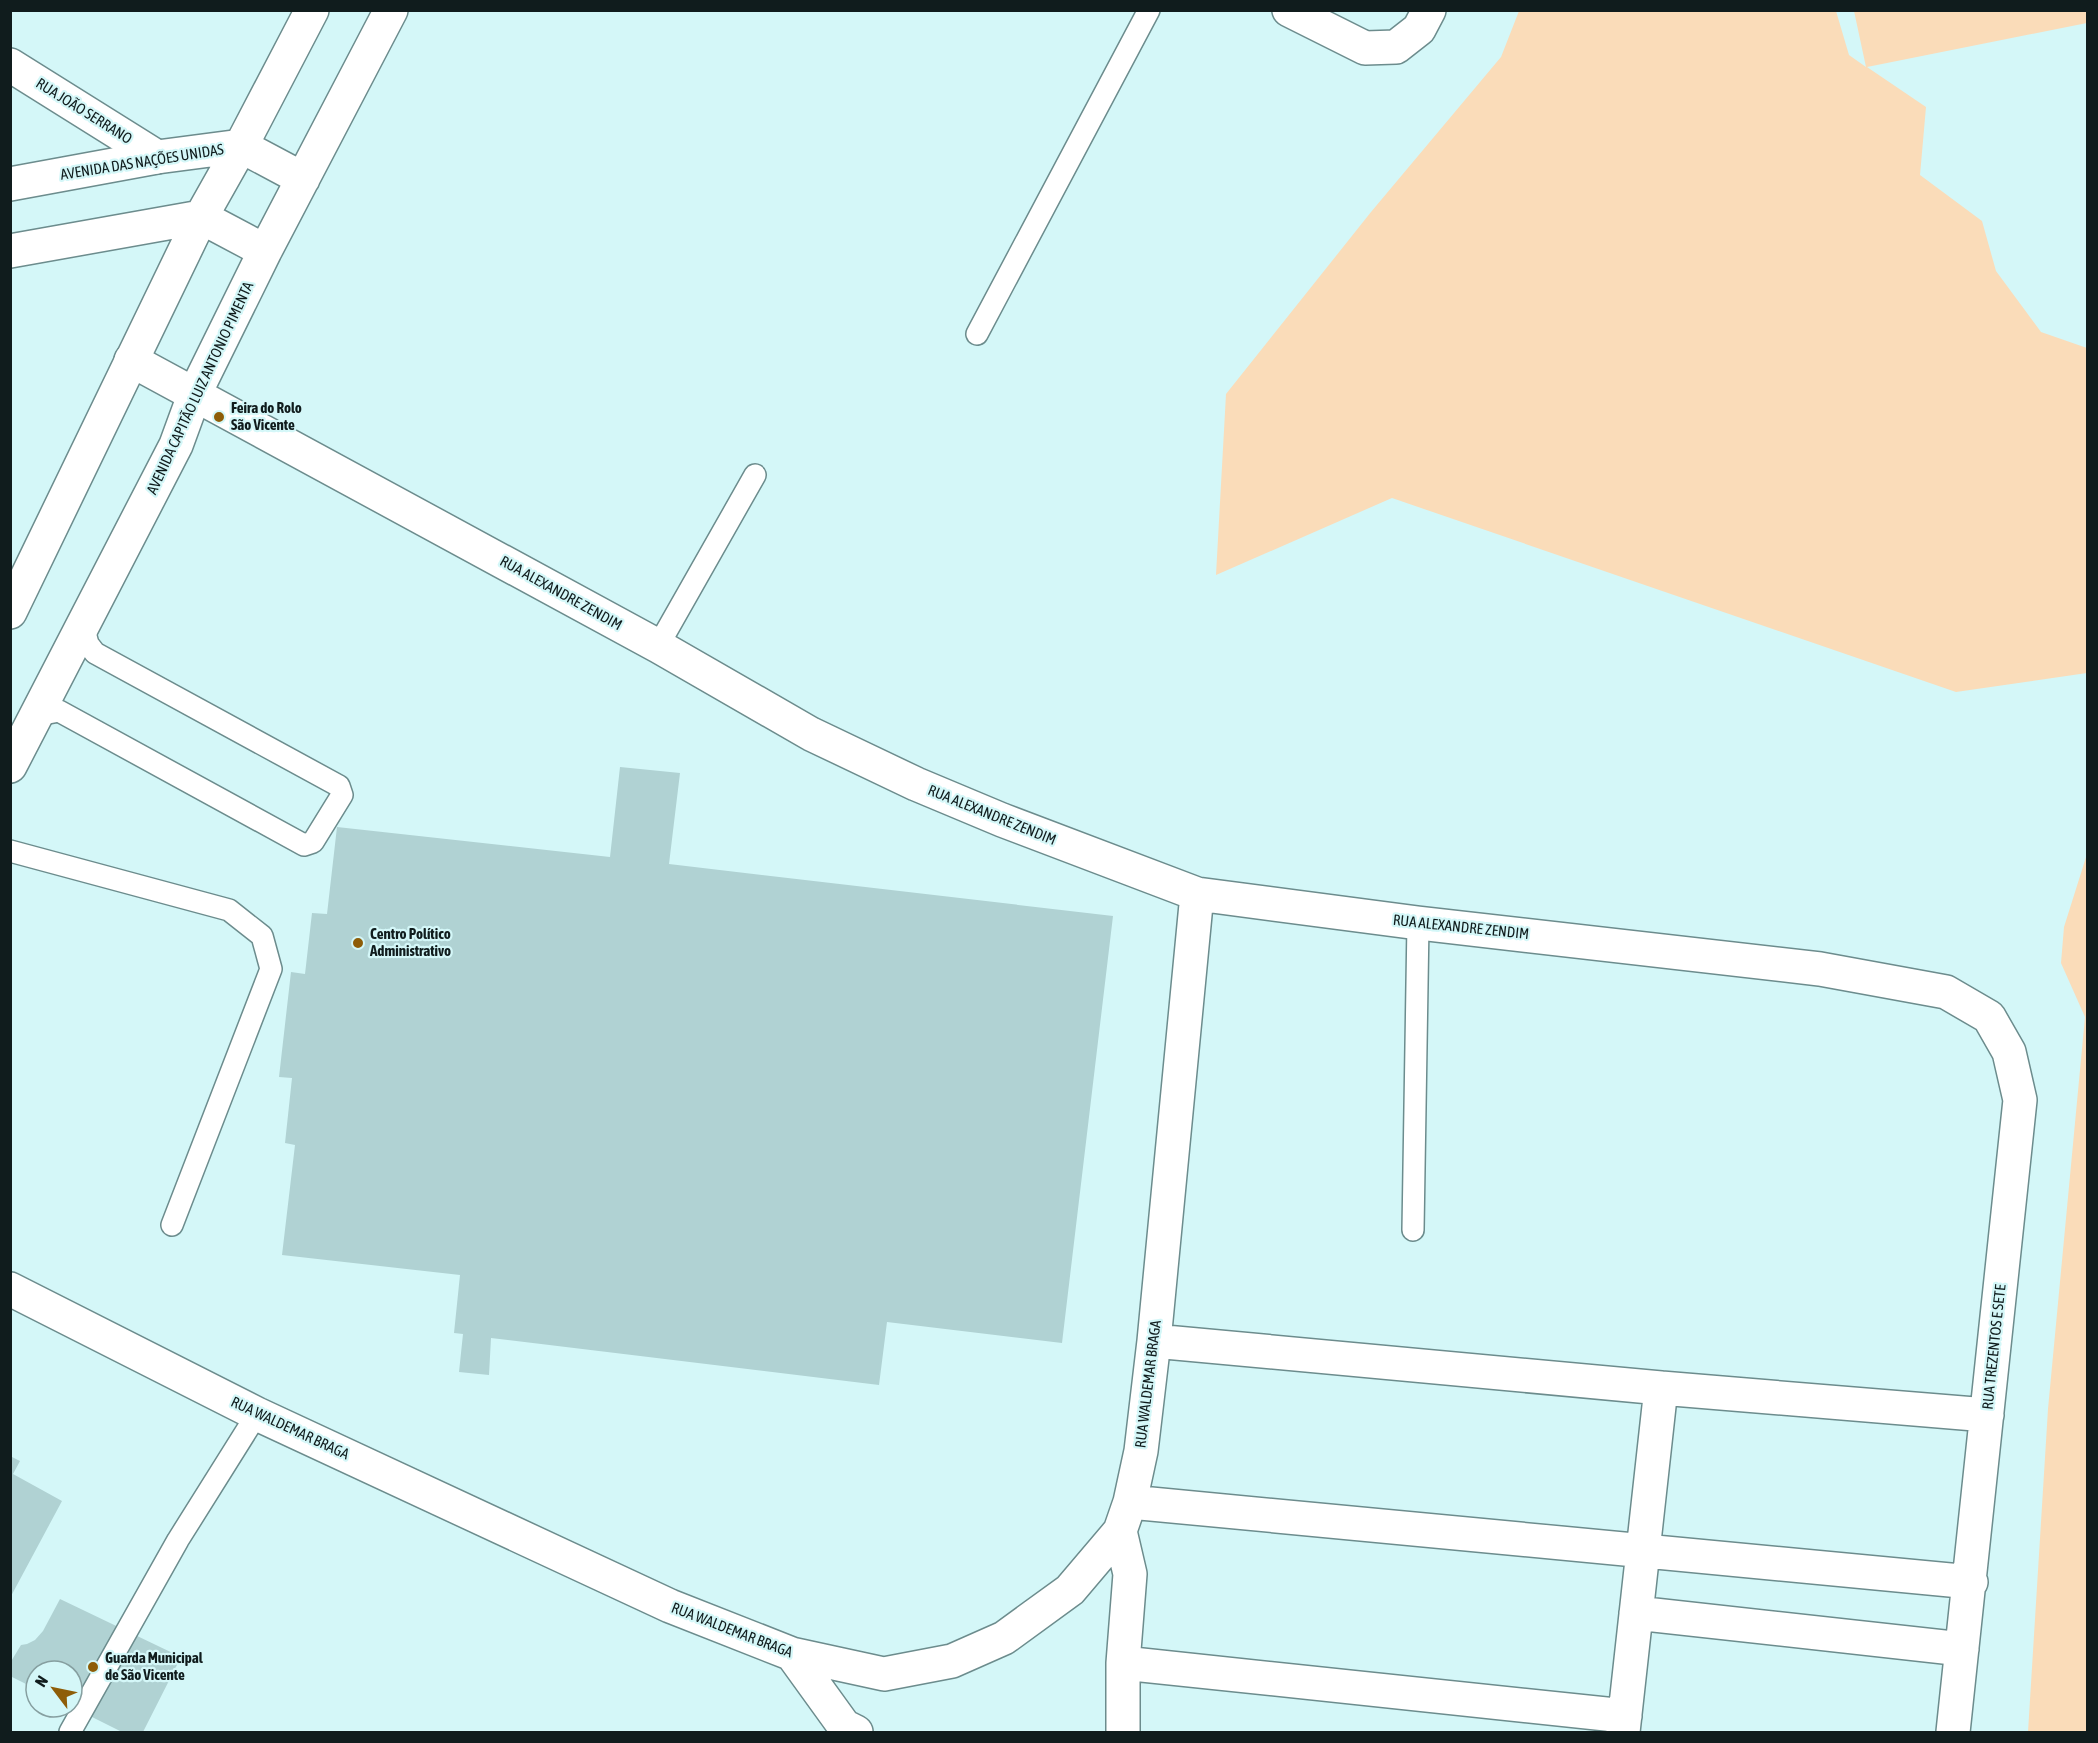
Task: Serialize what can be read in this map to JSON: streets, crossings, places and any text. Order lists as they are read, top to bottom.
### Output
{
  "streets": {
    "street": [
      "RUA JOÃO SERRANO",
      "AVENIDA DAS NAÇÕES UNIDAS",
      "AVENIDA CAPITÃO LUIZ ANTONIO PIMENTA",
      "RUA ALEXANDRE ZENDIM",
      "RUA TREZENTOS E SETE",
      "RUA WALDEMAR BRAGA"
    ]
  },
  "crossings": [
    ["RUA JOÃO SERRANO", "AVENIDA DAS NAÇÕES UNIDAS"],
    ["AVENIDA DAS NAÇÕES UNIDAS", "AVENIDA CAPITÃO LUIZ ANTONIO PIMENTA"],
    ["AVENIDA CAPITÃO LUIZ ANTONIO PIMENTA", "RUA ALEXANDRE ZENDIM"],
    ["RUA ALEXANDRE ZENDIM", "RUA TREZENTOS E SETE"],
    ["RUA ALEXANDRE ZENDIM", "RUA WALDEMAR BRAGA"]
  ],
  "places": ["Feira do Rolo São Vicente", "Centro Político Administrativo", "Guarda Municipal de São Vicente"],
  "north": "top left"
}
